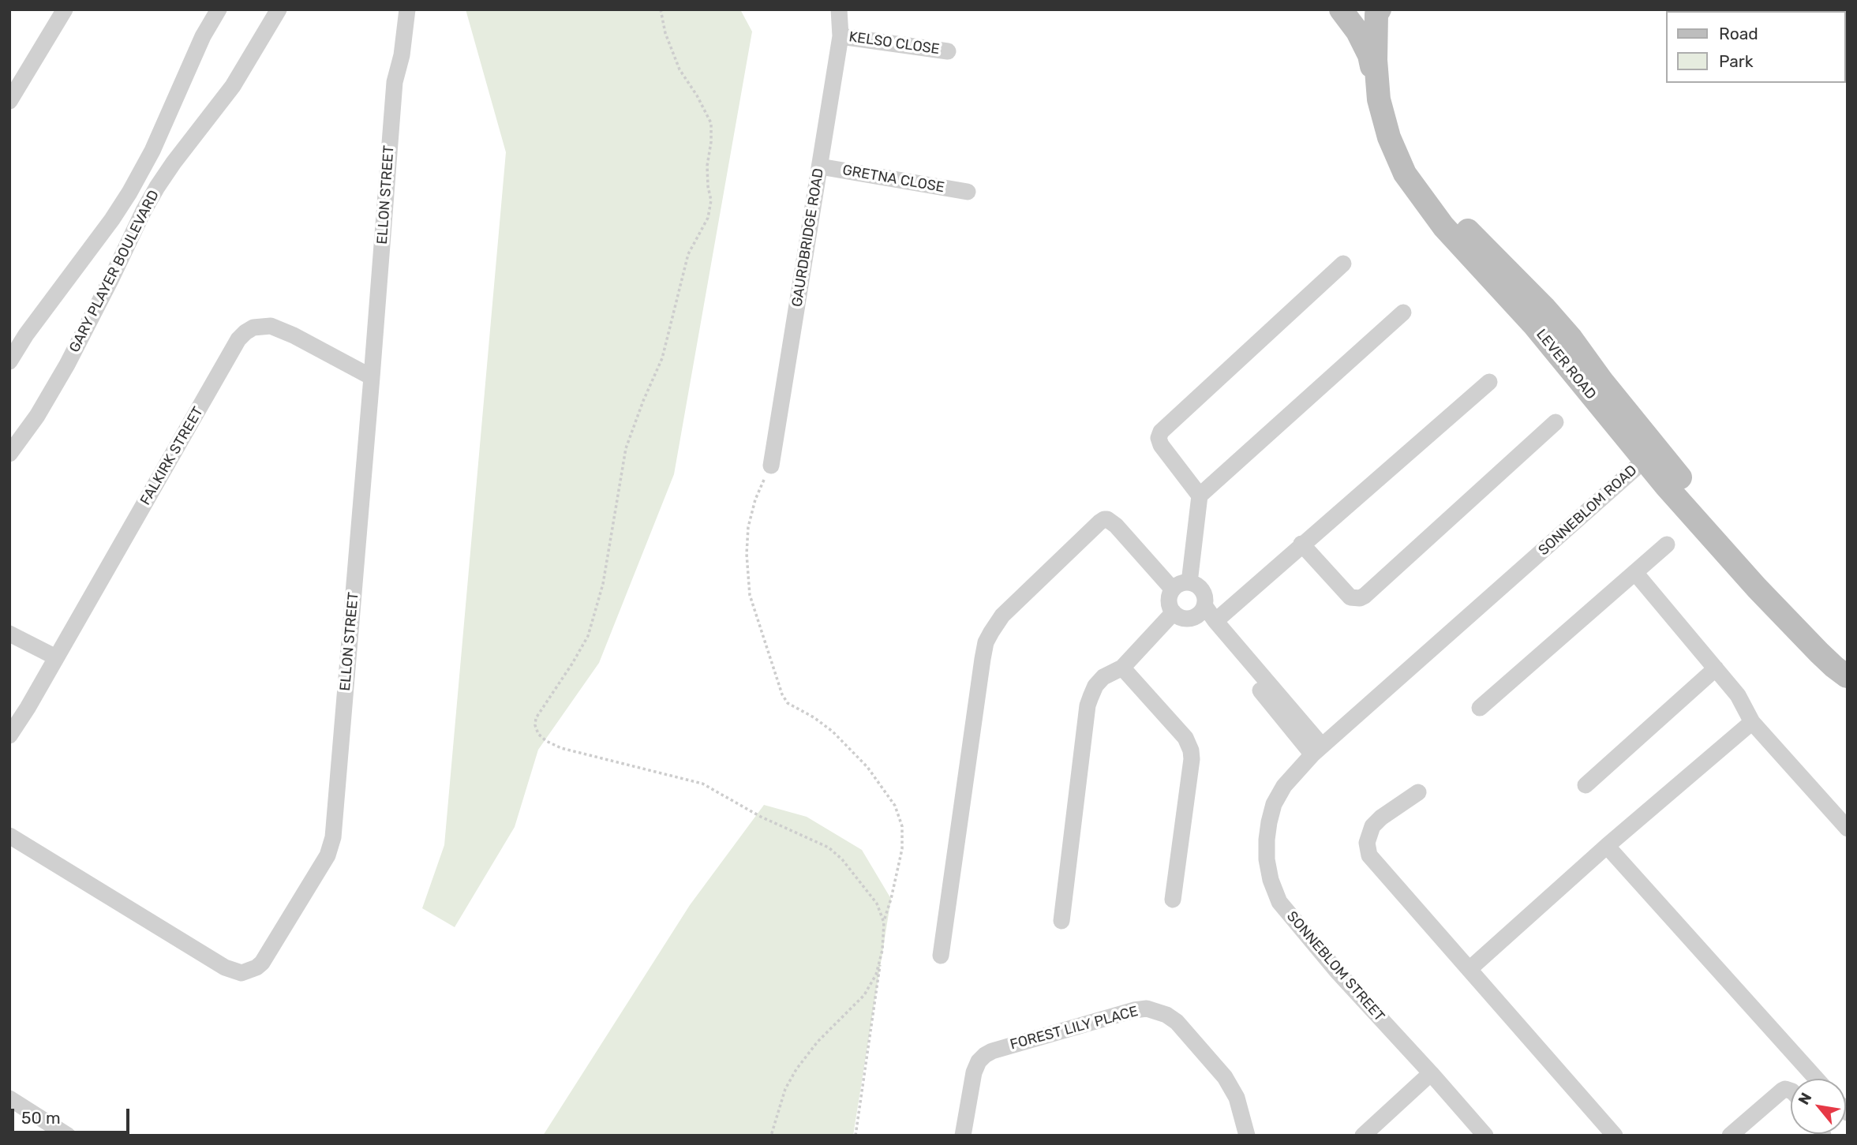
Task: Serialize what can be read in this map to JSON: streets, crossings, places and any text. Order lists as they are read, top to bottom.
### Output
{
  "streets": {
    "main road": ["LEVER ROAD"],
    "street": [
      "KELSO CLOSE",
      "GRETNA CLOSE",
      "ELLON STREET",
      "GAURDBRIDGE ROAD",
      "GARY PLAYER BOULEVARD",
      "FALKIRK STREET",
      "SONNEBLOM ROAD",
      "SONNEBLOM STREET",
      "FOREST LILY PLACE"
    ]
  },
  "crossings": [
    ["KELSO CLOSE", "GAURDBRIDGE ROAD"],
    ["GRETNA CLOSE", "GAURDBRIDGE ROAD"],
    ["ELLON STREET", "FALKIRK STREET"],
    ["LEVER ROAD", "SONNEBLOM ROAD"],
    ["SONNEBLOM ROAD", "SONNEBLOM STREET"]
  ],
  "legend": ["Road", "Park"],
  "scale_bar": "50 m",
  "north": "top left"
}
